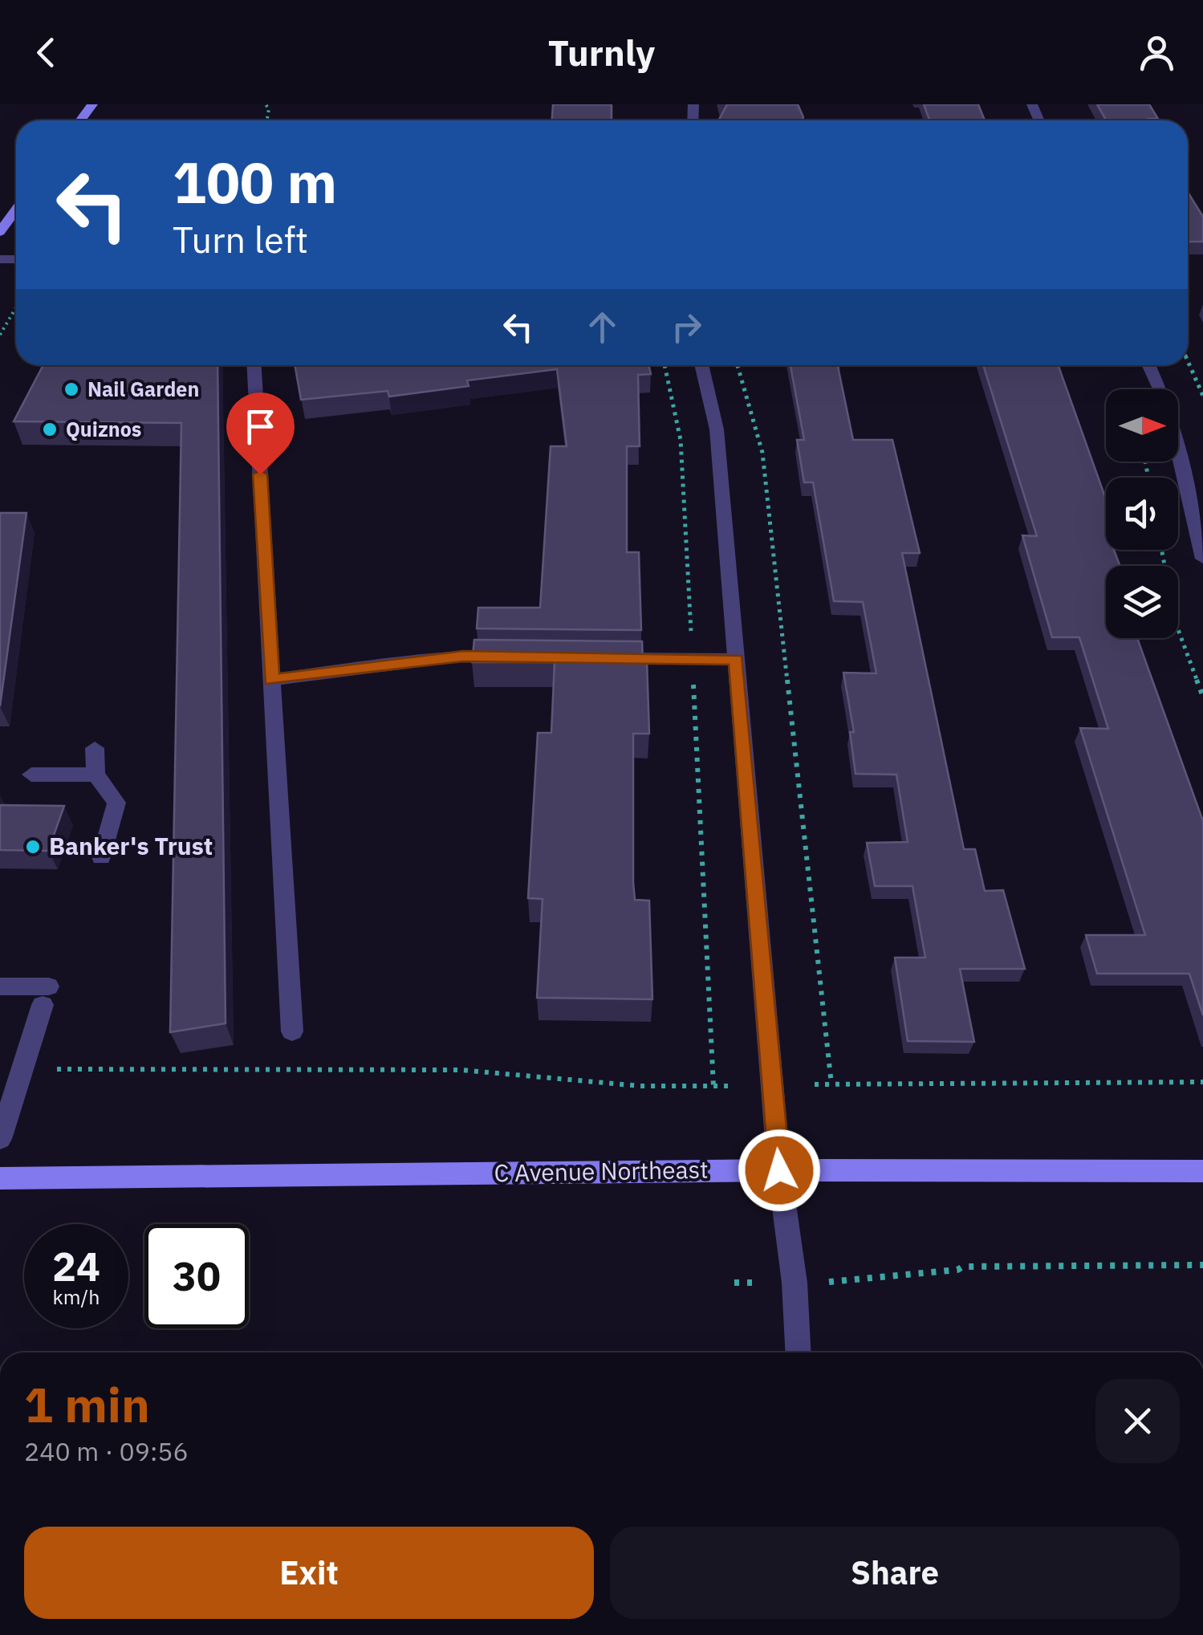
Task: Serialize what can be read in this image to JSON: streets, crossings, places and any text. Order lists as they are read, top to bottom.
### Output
{
  "streets": {
    "main road": ["C Avenue Northeast"]
  },
  "places": ["Nail Garden", "Quiznos", "Banker's Trust"],
  "north": "right",
  "page": {
    "header": "Turnly",
    "turn": ["100 m", "Turn left"],
    "speed": "24 km/h",
    "limit": "30",
    "heading": ["1 min", "240 m · 09:56"],
    "buttons": ["Exit", "Share"]
  }
}
